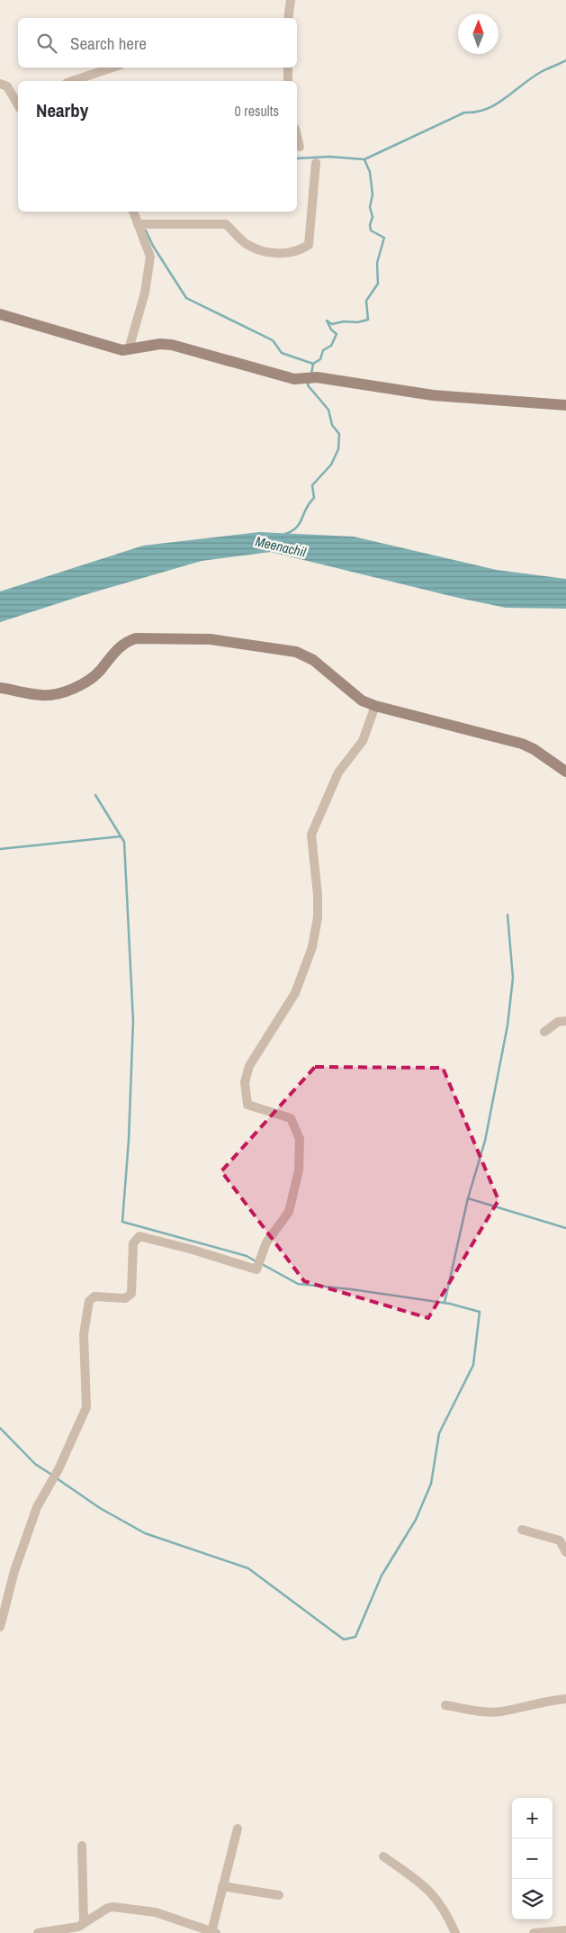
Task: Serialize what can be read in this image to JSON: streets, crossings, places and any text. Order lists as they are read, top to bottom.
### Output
{
  "water": ["Meenachil"],
  "north": "top",
  "page": {
    "search": "Search here",
    "heading": ["Nearby", "0 results"],
    "map_buttons": ["+", "−"]
  }
}
